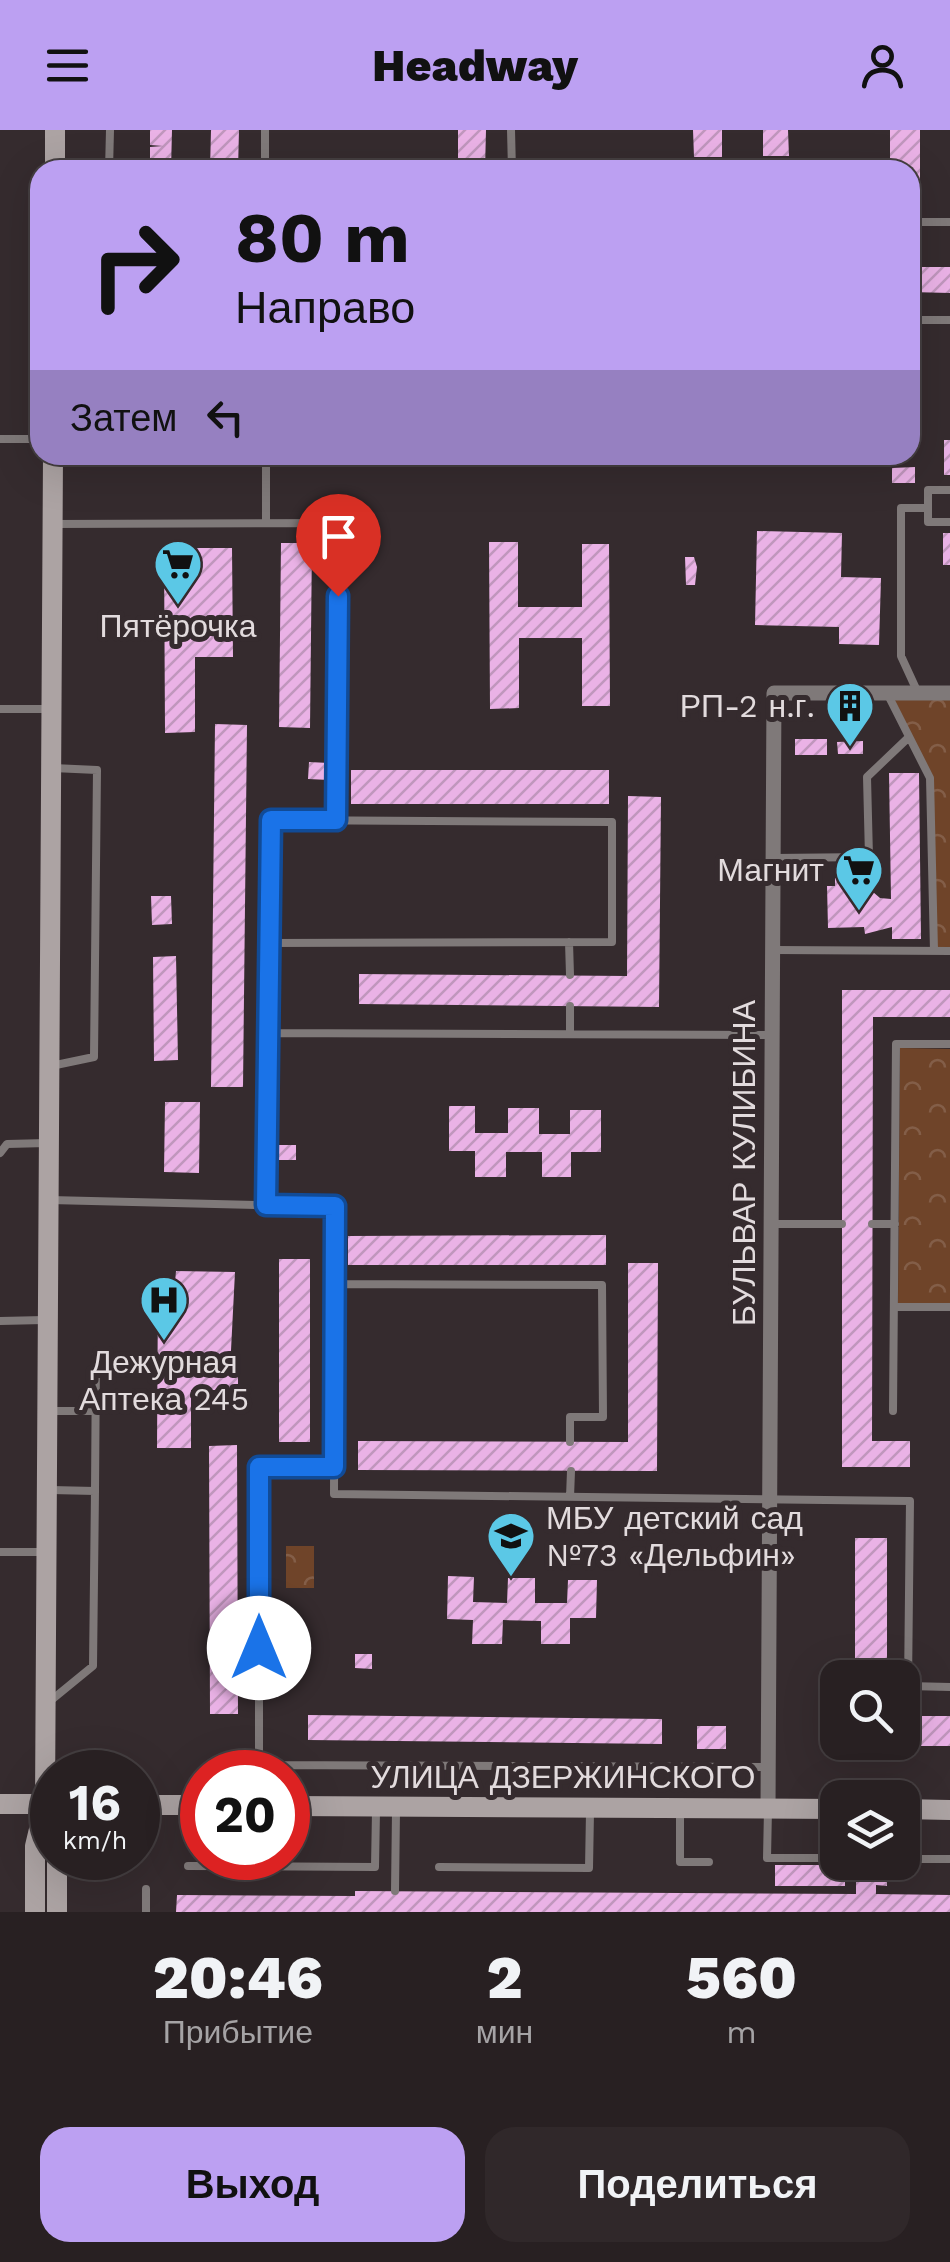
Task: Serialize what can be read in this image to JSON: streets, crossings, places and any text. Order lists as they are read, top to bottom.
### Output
{
  "streets": {
    "main road": ["УЛИЦА ДЗЕРЖИНСКОГО"],
    "street": ["БУЛЬВАР КУЛИБИНА"]
  },
  "crossings": [
    ["БУЛЬВАР КУЛИБИНА", "УЛИЦА ДЗЕРЖИНСКОГО"]
  ],
  "places": {
    "supermarket": ["Пятёрочка", "Магнит"],
    "building": ["РП-2 н.г."],
    "hospital": ["Дежурная Аптека 245"],
    "school or university": ["МБУ детский сад №73 «Дельфин»"]
  },
  "page": {
    "header": "Headway",
    "turn": ["80 m", "Направо"],
    "then": "Затем",
    "speed": "16 km/h",
    "limit": "20",
    "eta": [
      "20:46",
      "Прибытие",
      "2",
      "мин",
      "560",
      "m"
    ],
    "buttons": ["Выход", "Поделиться"]
  }
}
